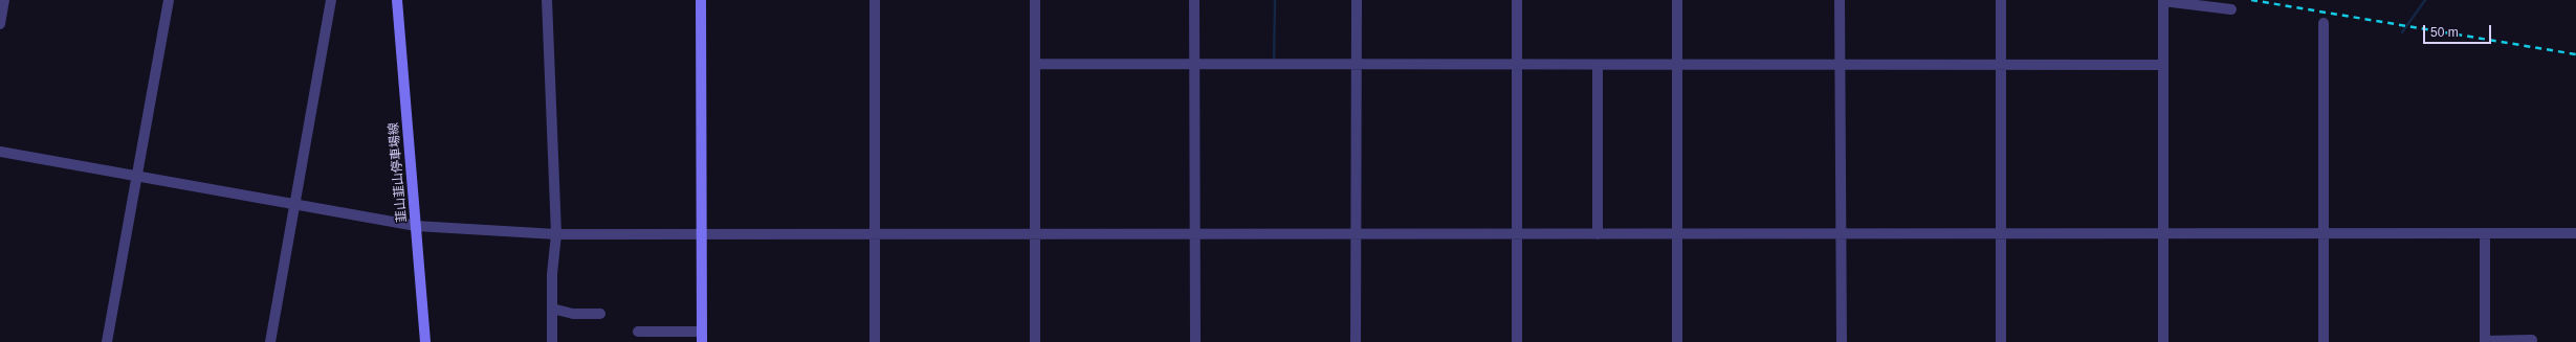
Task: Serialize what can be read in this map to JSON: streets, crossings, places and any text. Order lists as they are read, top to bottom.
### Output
{
  "streets": {
    "main road": ["韮山韮山停車場線"]
  },
  "scale_bar": "50 m"
}
